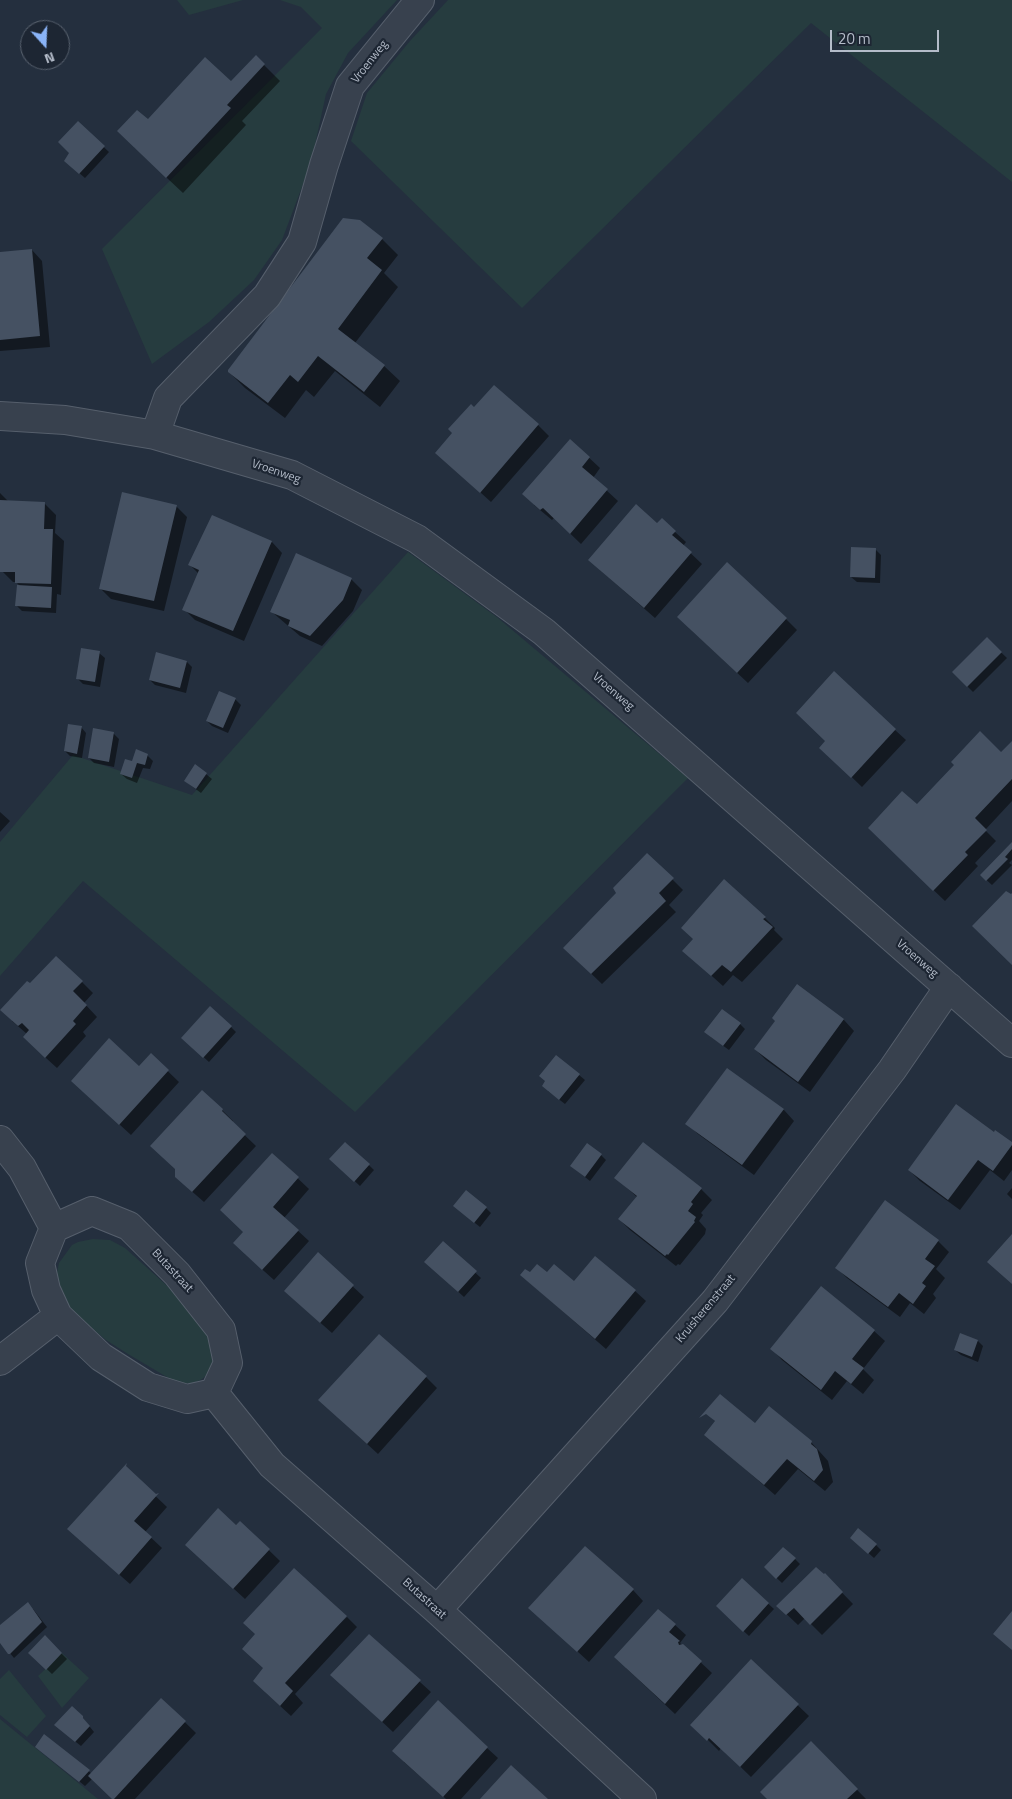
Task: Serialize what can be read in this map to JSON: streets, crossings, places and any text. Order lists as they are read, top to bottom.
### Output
{
  "streets": {
    "street": ["Vroenweg", "Butastraat", "Kruisherenstraat"]
  },
  "crossings": [
    ["Vroenweg", "Kruisherenstraat"],
    ["Butastraat", "Kruisherenstraat"]
  ],
  "scale_bar": "20 m",
  "north": "bottom"
}
